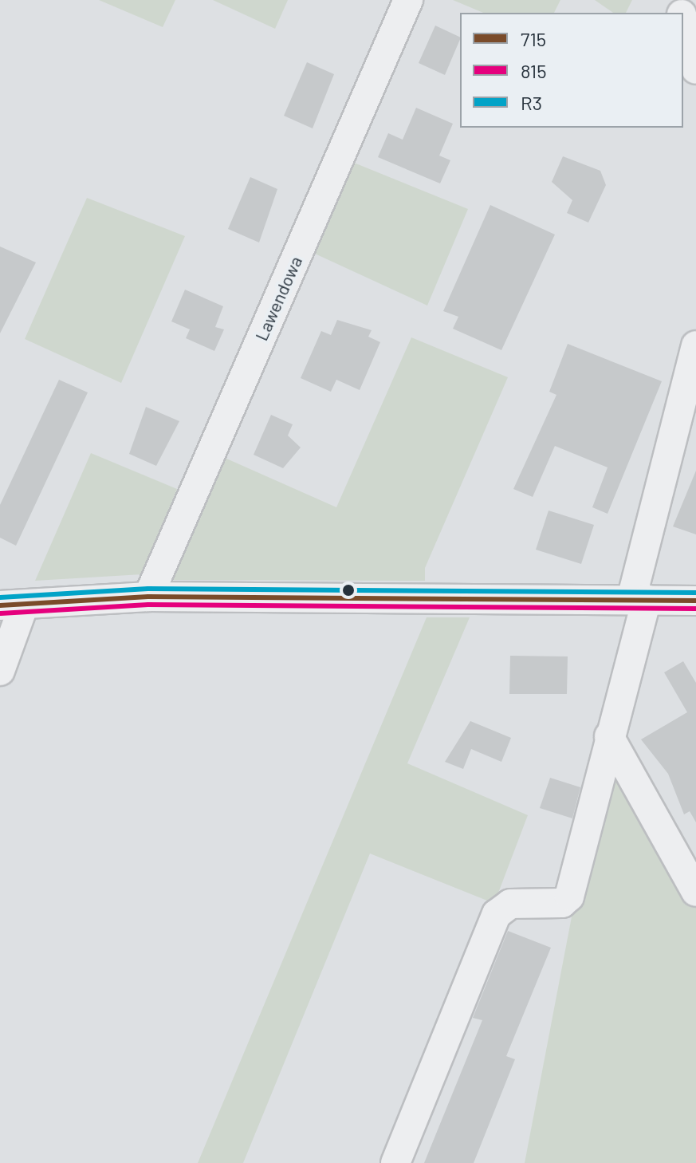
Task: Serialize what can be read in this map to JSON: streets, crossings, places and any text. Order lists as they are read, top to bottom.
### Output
{
  "streets": {
    "street": ["Lawendowa"]
  },
  "lines": ["transit line R3", "transit line 715", "transit line 815"],
  "legend": ["715", "815", "R3"]
}
